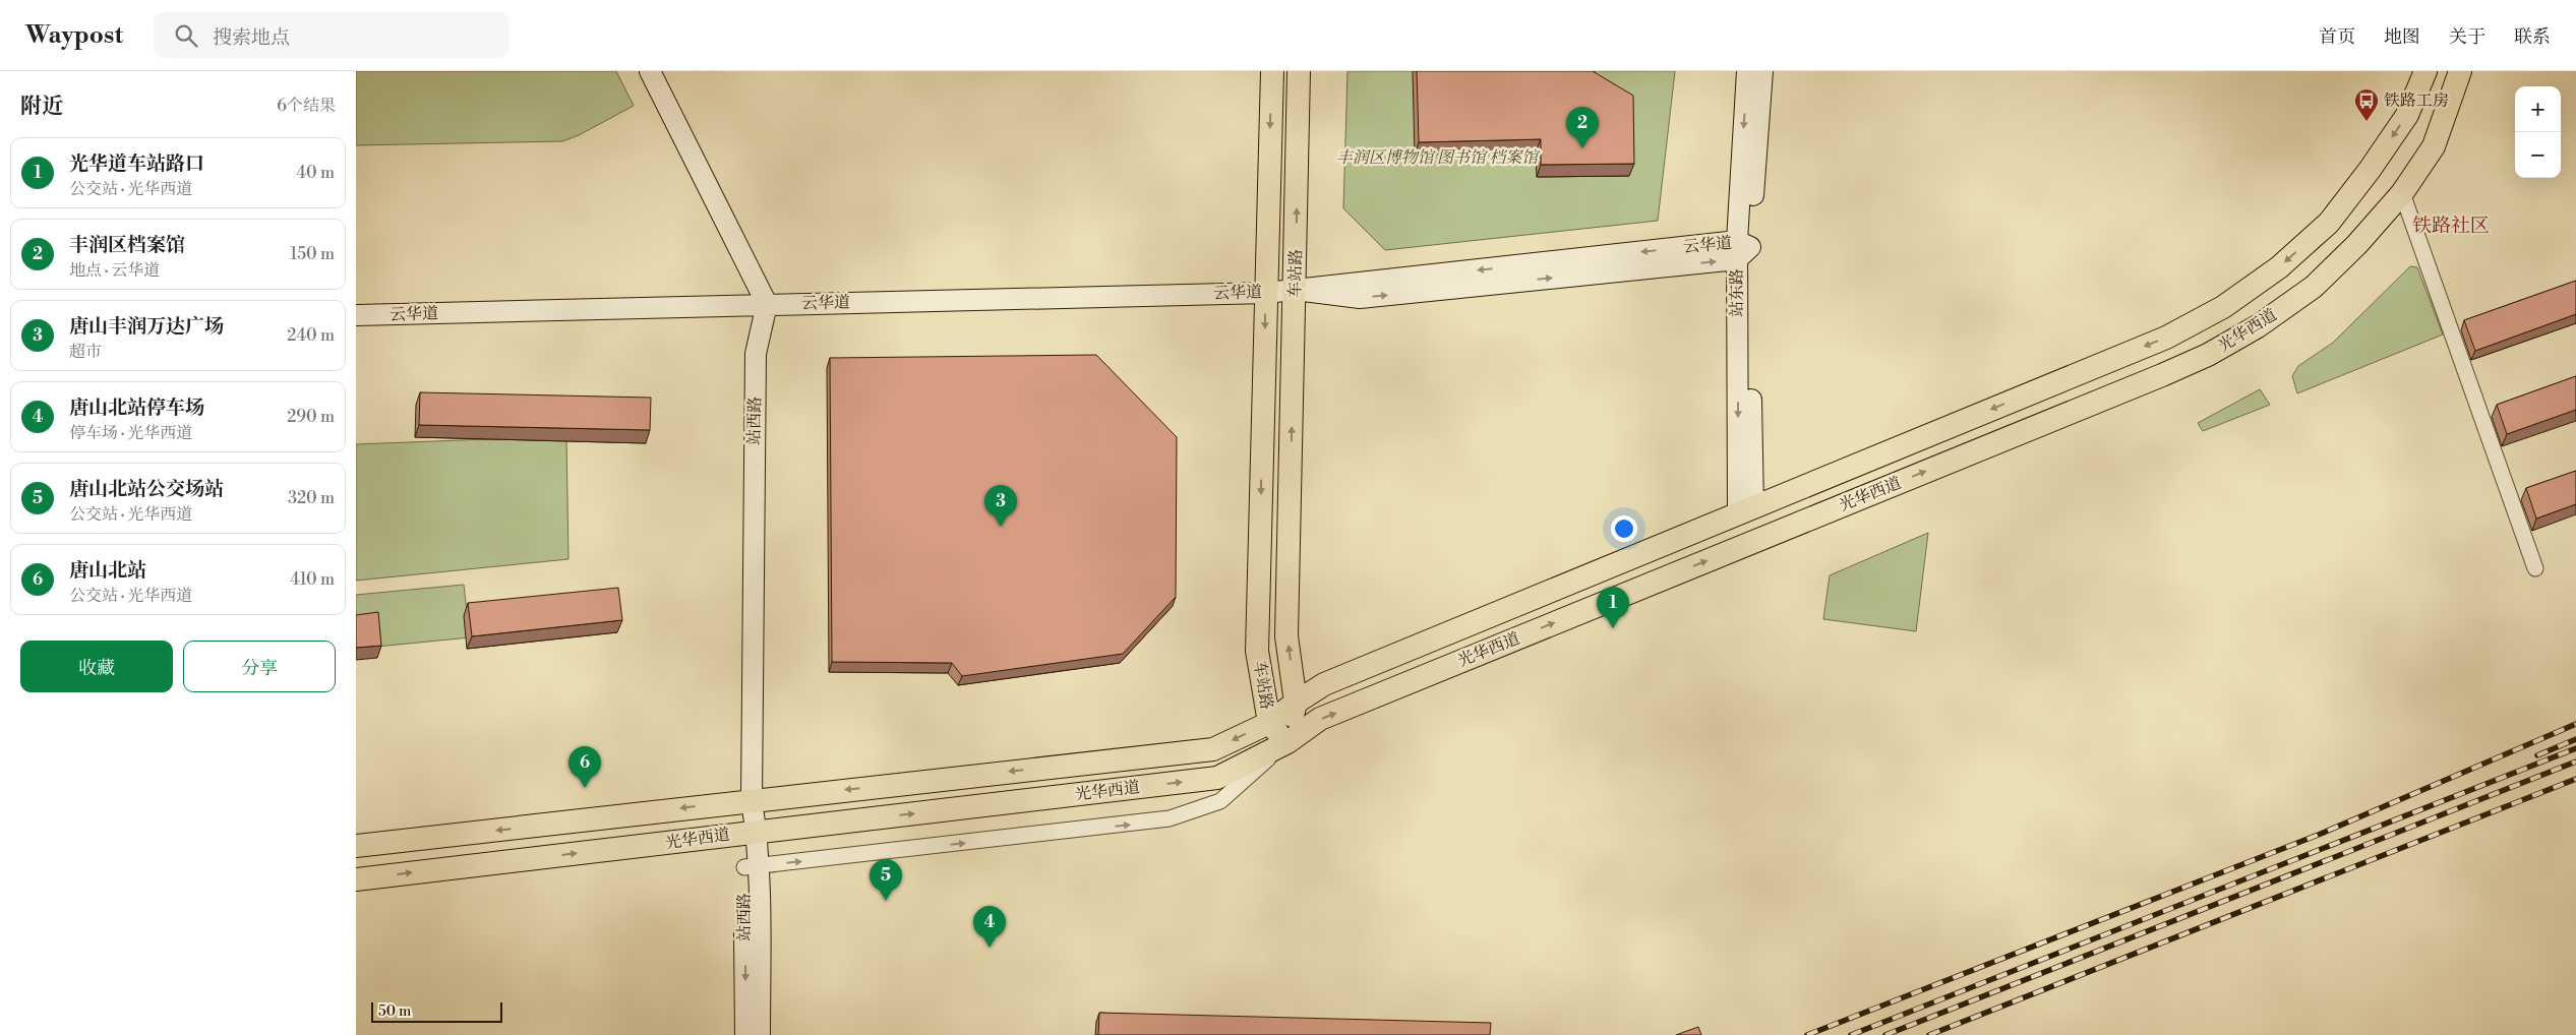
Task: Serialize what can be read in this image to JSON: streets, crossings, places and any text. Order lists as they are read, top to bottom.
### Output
{
  "streets": {
    "main road": ["车站路", "光华西道"],
    "street": ["云华道", "站东路", "站西路"]
  },
  "crossings": [
    ["云华道", "车站路"],
    ["云华道", "站东路"],
    ["云华道", "站西路"],
    ["车站路", "光华西道"],
    ["站东路", "光华西道"],
    ["光华西道", "站西路"]
  ],
  "districts": ["铁路社区"],
  "parks": ["丰润区博物馆 图书馆 档案馆"],
  "places": {
    "bus stop": ["铁路工房"]
  },
  "scale_bar": "50 m",
  "page": {
    "header": "Waypost",
    "search": "搜索地点",
    "nav": [
      "首页",
      "地图",
      "关于",
      "联系"
    ],
    "heading": ["附近", "6个结果"],
    "map_buttons": ["+", "−"],
    "pins": [
      "2",
      "3",
      "1",
      "6",
      "5",
      "4"
    ],
    "list": [
      {
        "mark": "1",
        "name": "光华道车站路口",
        "note": "公交站 · 光华西道",
        "value": "40 m"
      },
      {
        "mark": "2",
        "name": "丰润区档案馆",
        "note": "地点 · 云华道",
        "value": "150 m"
      },
      {
        "mark": "3",
        "name": "唐山丰润万达广场",
        "note": "超市",
        "value": "240 m"
      },
      {
        "mark": "4",
        "name": "唐山北站停车场",
        "note": "停车场 · 光华西道",
        "value": "290 m"
      },
      {
        "mark": "5",
        "name": "唐山北站公交场站",
        "note": "公交站 · 光华西道",
        "value": "320 m"
      },
      {
        "mark": "6",
        "name": "唐山北站",
        "note": "公交站 · 光华西道",
        "value": "410 m"
      }
    ],
    "buttons": ["收藏", "分享"],
    "scale": "50 m"
  }
}
